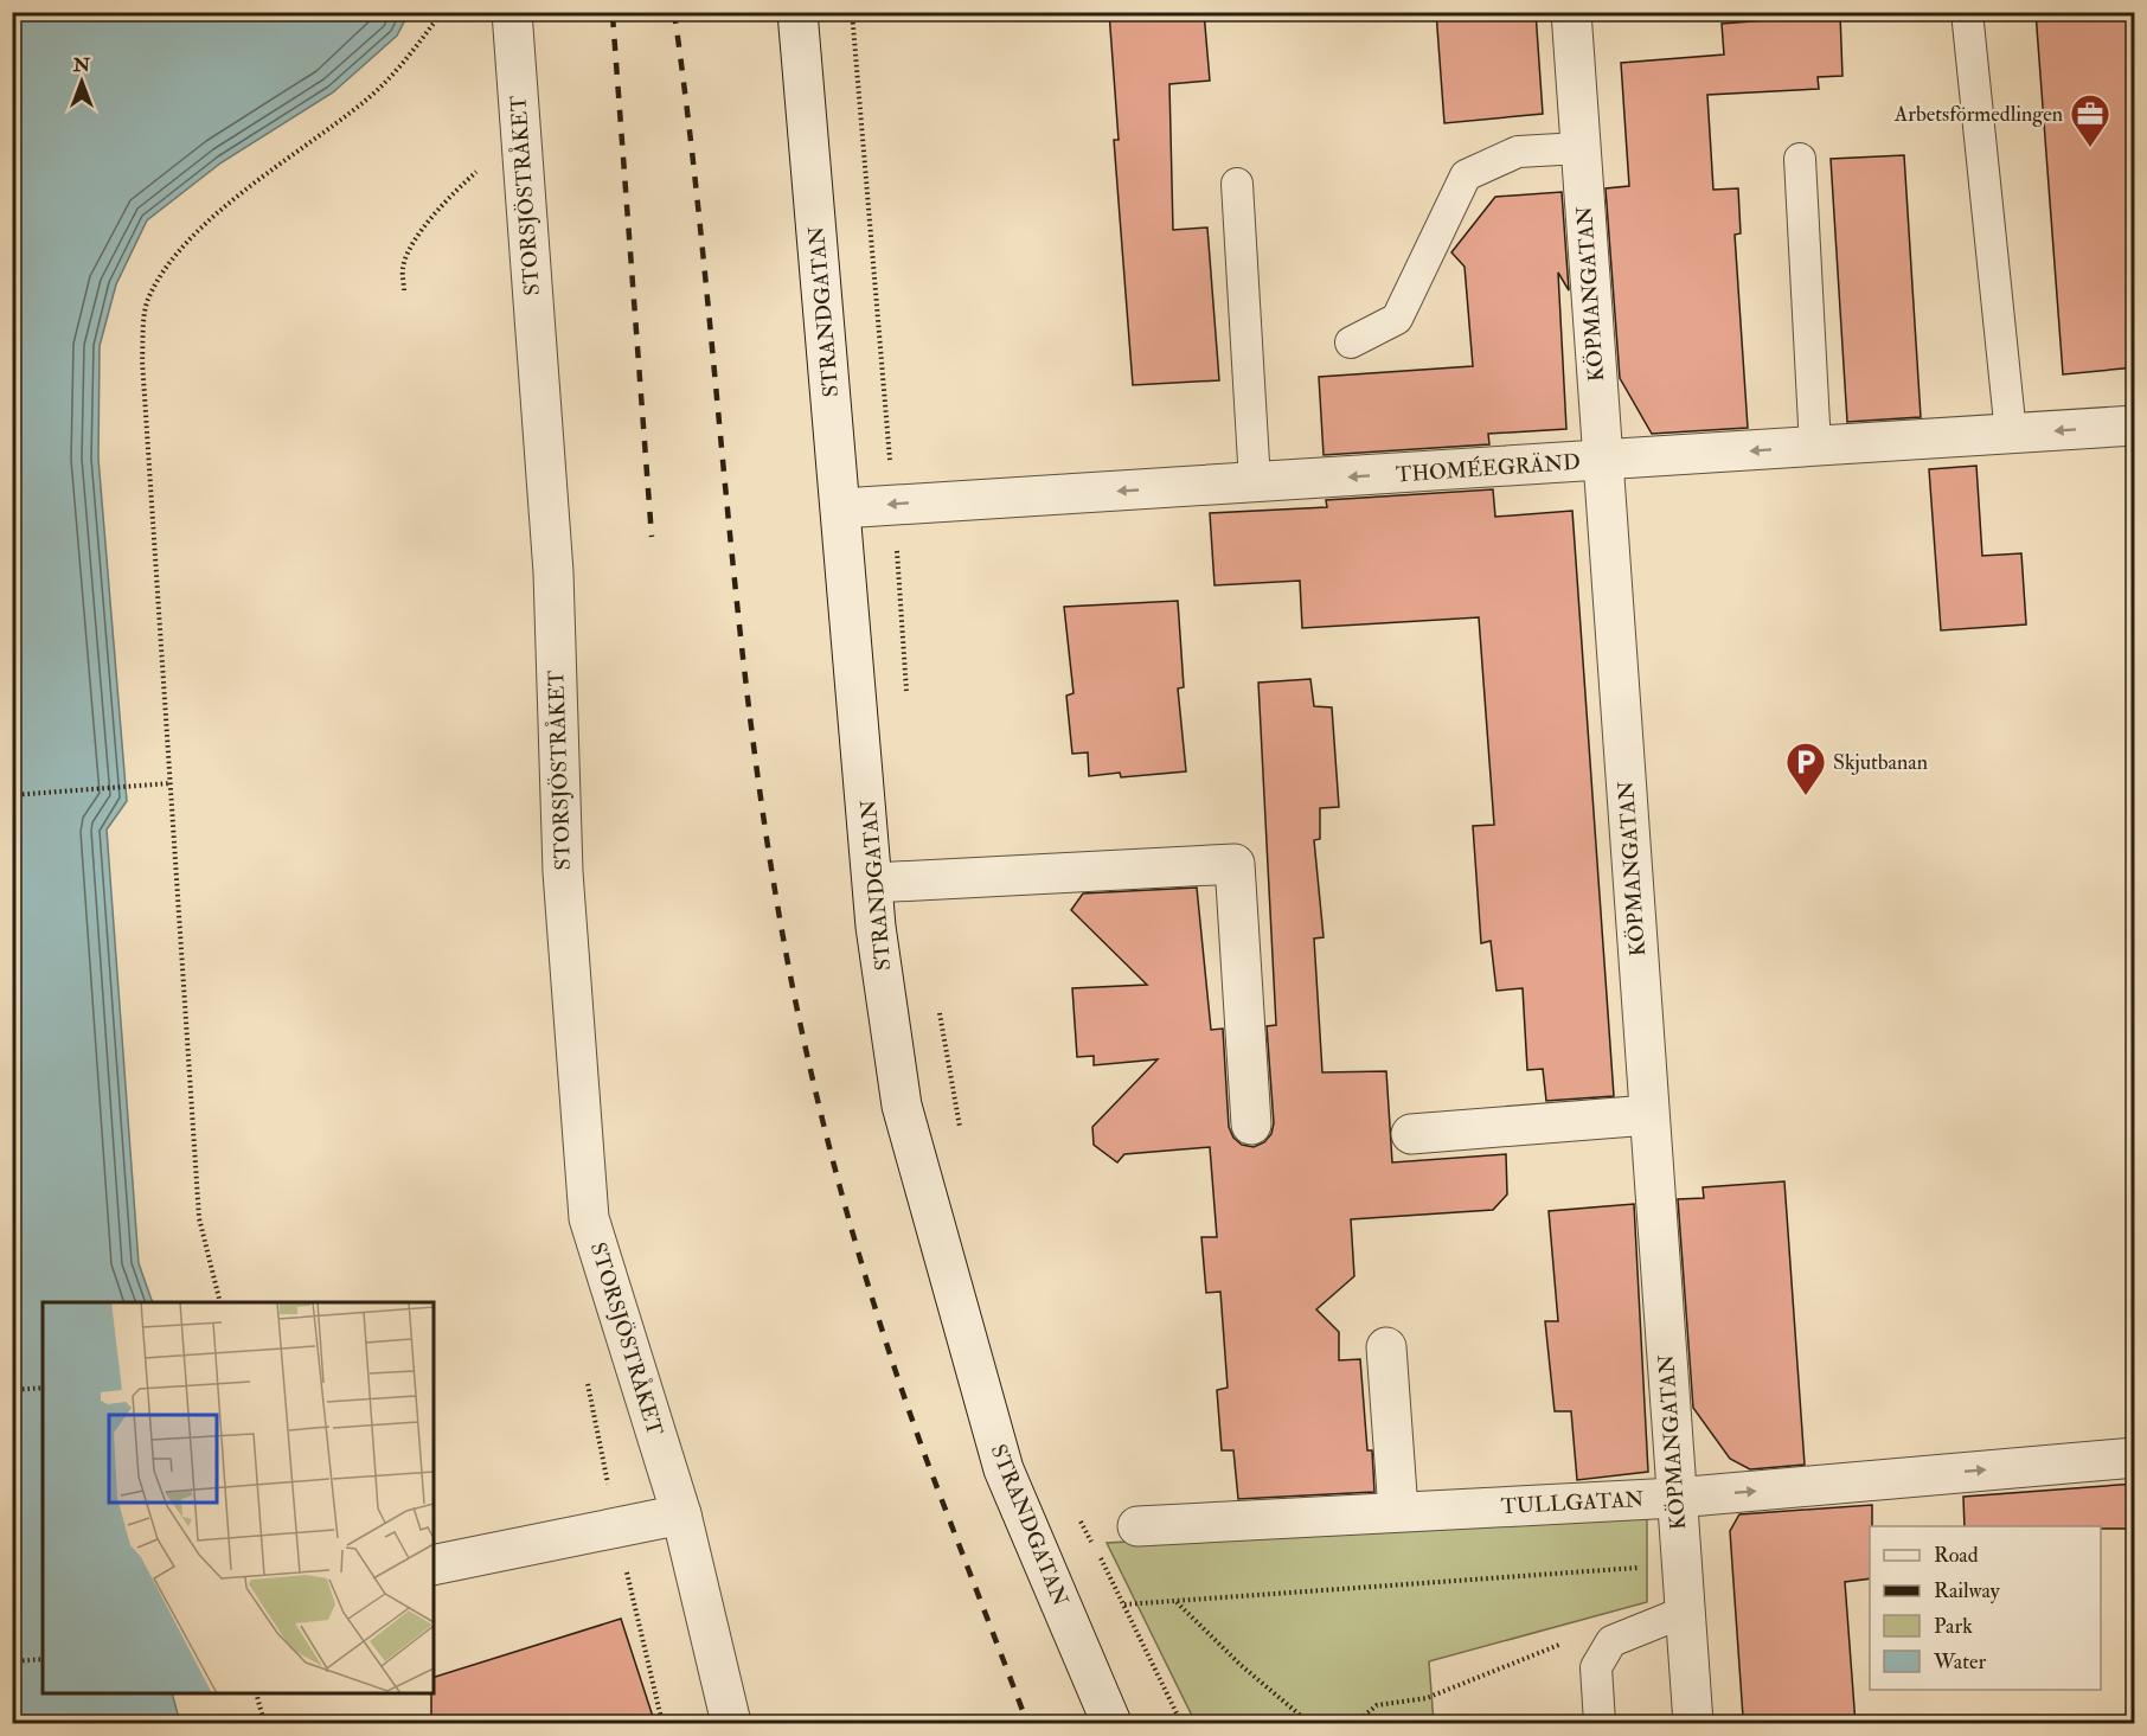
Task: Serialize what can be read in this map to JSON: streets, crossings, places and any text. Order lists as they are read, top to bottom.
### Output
{
  "streets": {
    "street": [
      "STORSJÖSTRÅKET",
      "KÖPMANGATAN",
      "STRANDGATAN",
      "THOMÉEGRÄND",
      "TULLGATAN"
    ]
  },
  "crossings": [
    ["KÖPMANGATAN", "THOMÉEGRÄND"],
    ["KÖPMANGATAN", "TULLGATAN"],
    ["STRANDGATAN", "THOMÉEGRÄND"]
  ],
  "one_way": ["THOMÉEGRÄND", "TULLGATAN"],
  "places": {
    "office": ["Arbetsförmedlingen"],
    "parking": ["Skjutbanan"]
  },
  "legend": [
    "Road",
    "Railway",
    "Park",
    "Water"
  ],
  "north": "top"
}
